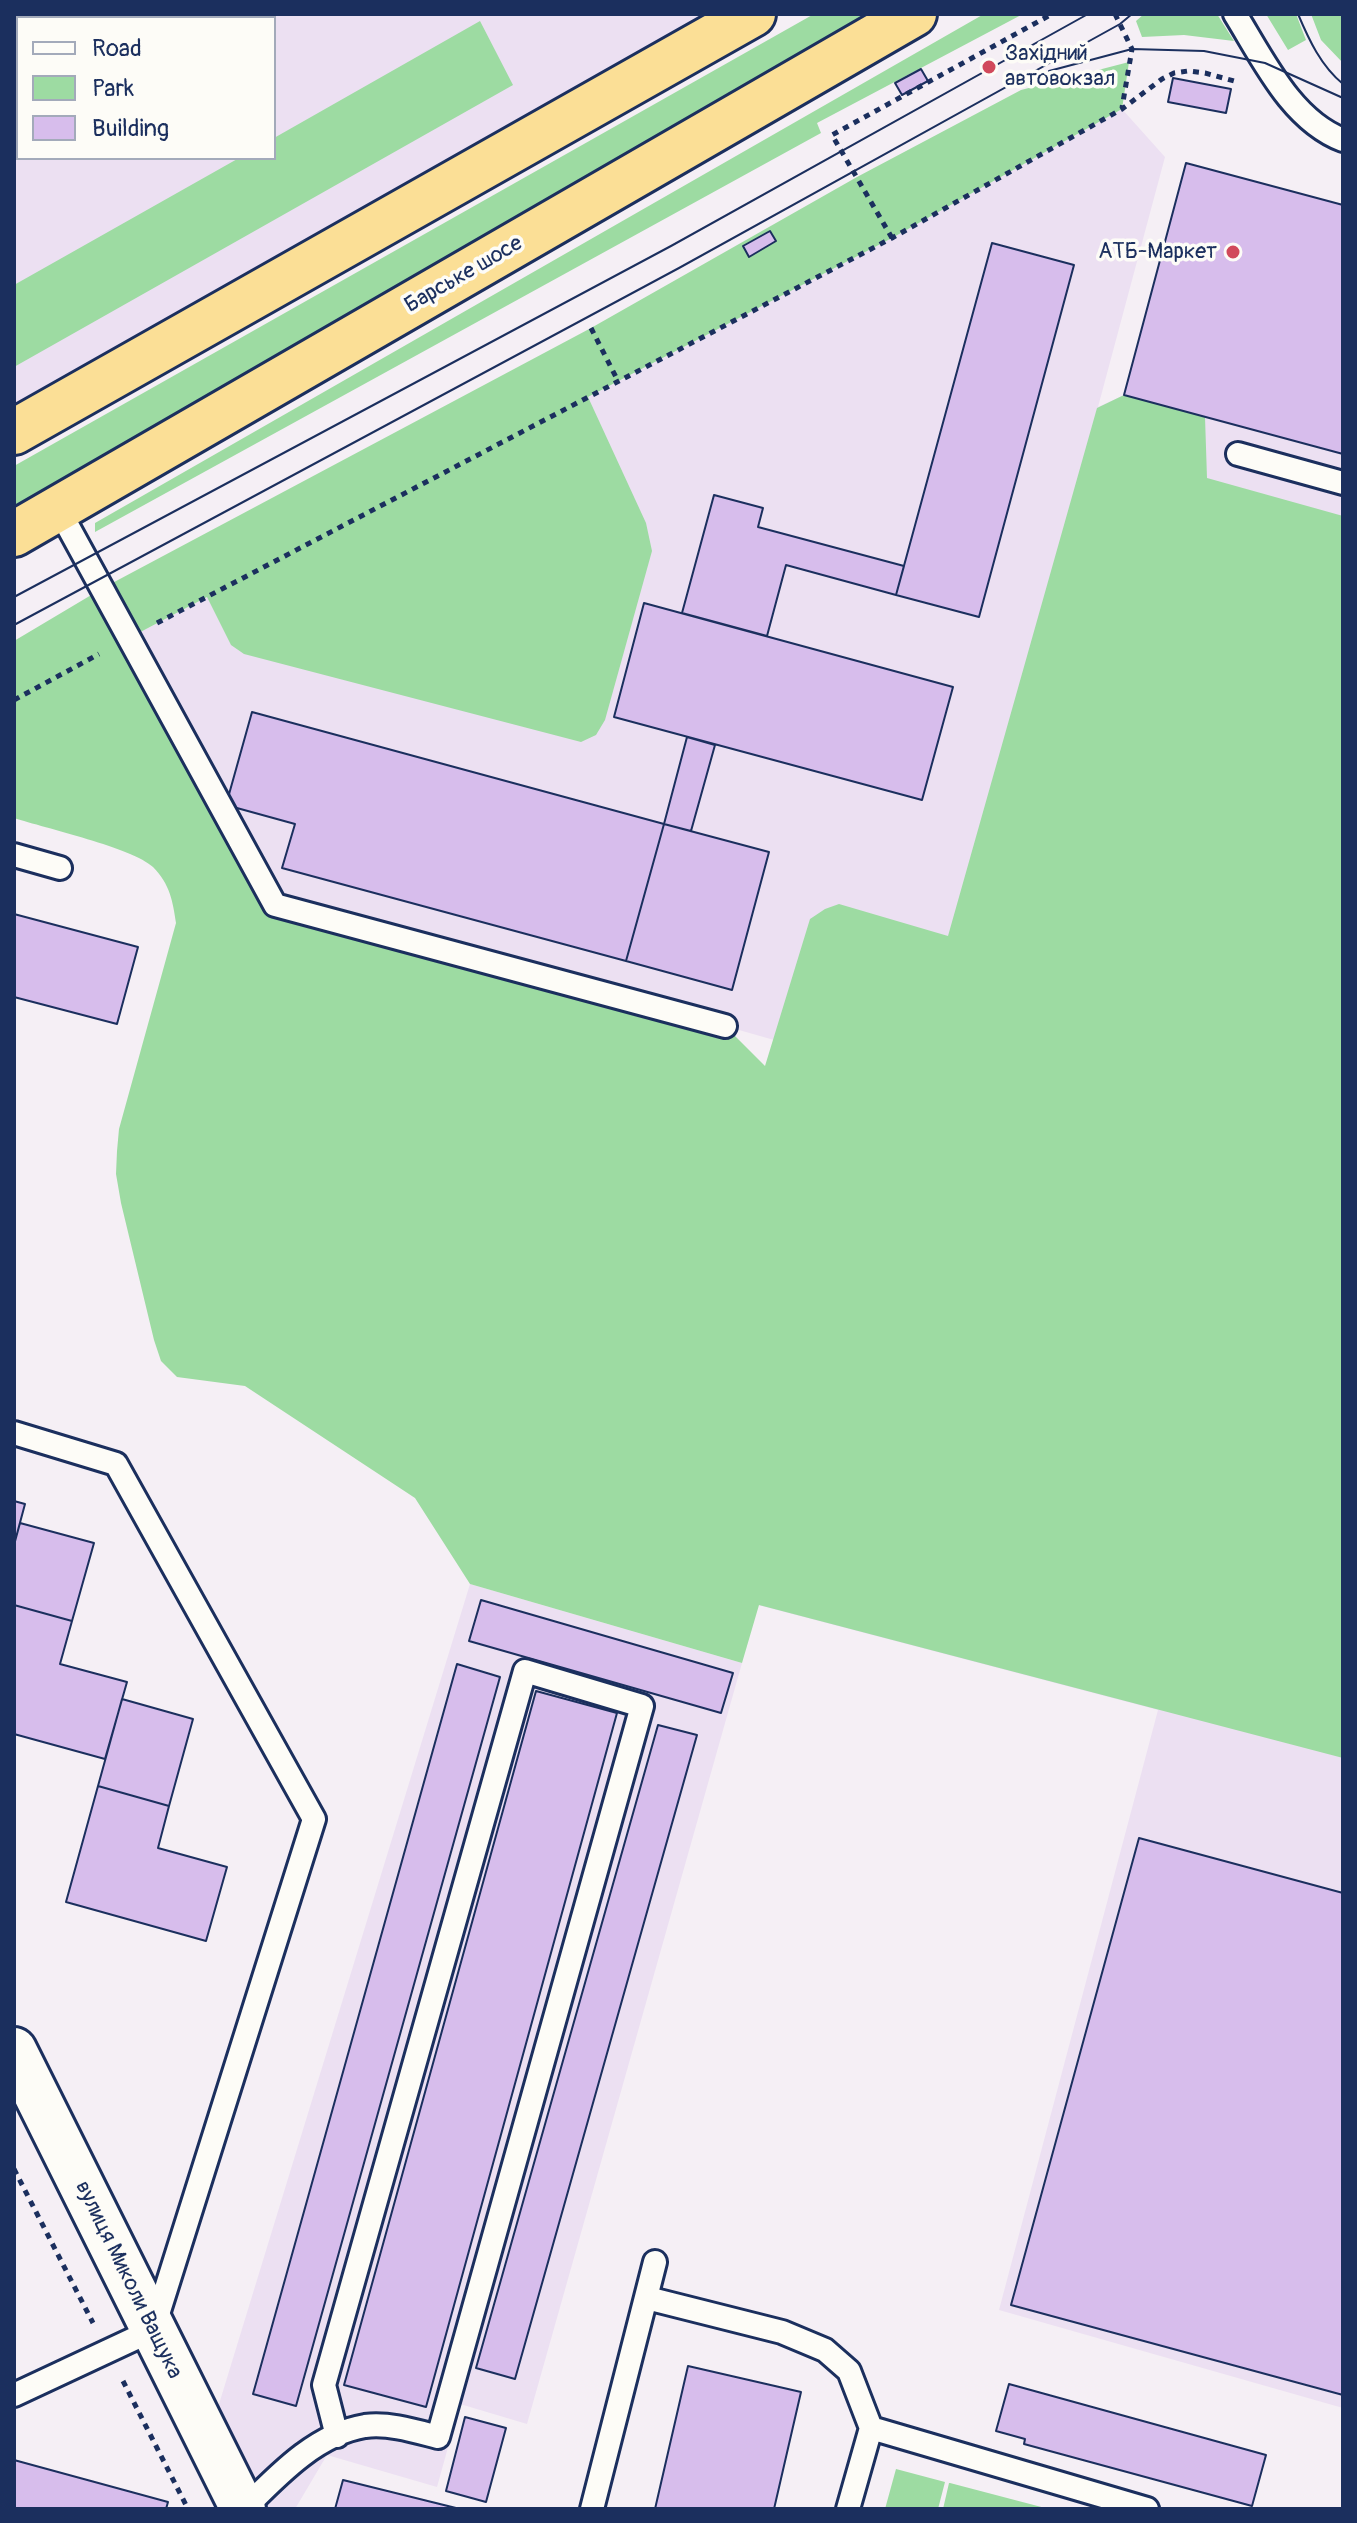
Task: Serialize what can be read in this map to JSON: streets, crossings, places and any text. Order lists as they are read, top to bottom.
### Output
{
  "streets": {
    "highway": ["Барське шосе"],
    "street": ["вулиця Миколи Ващука"]
  },
  "places": ["Західний автовокзал", "АТБ-Маркет"],
  "legend": ["Road", "Park", "Building"]
}
